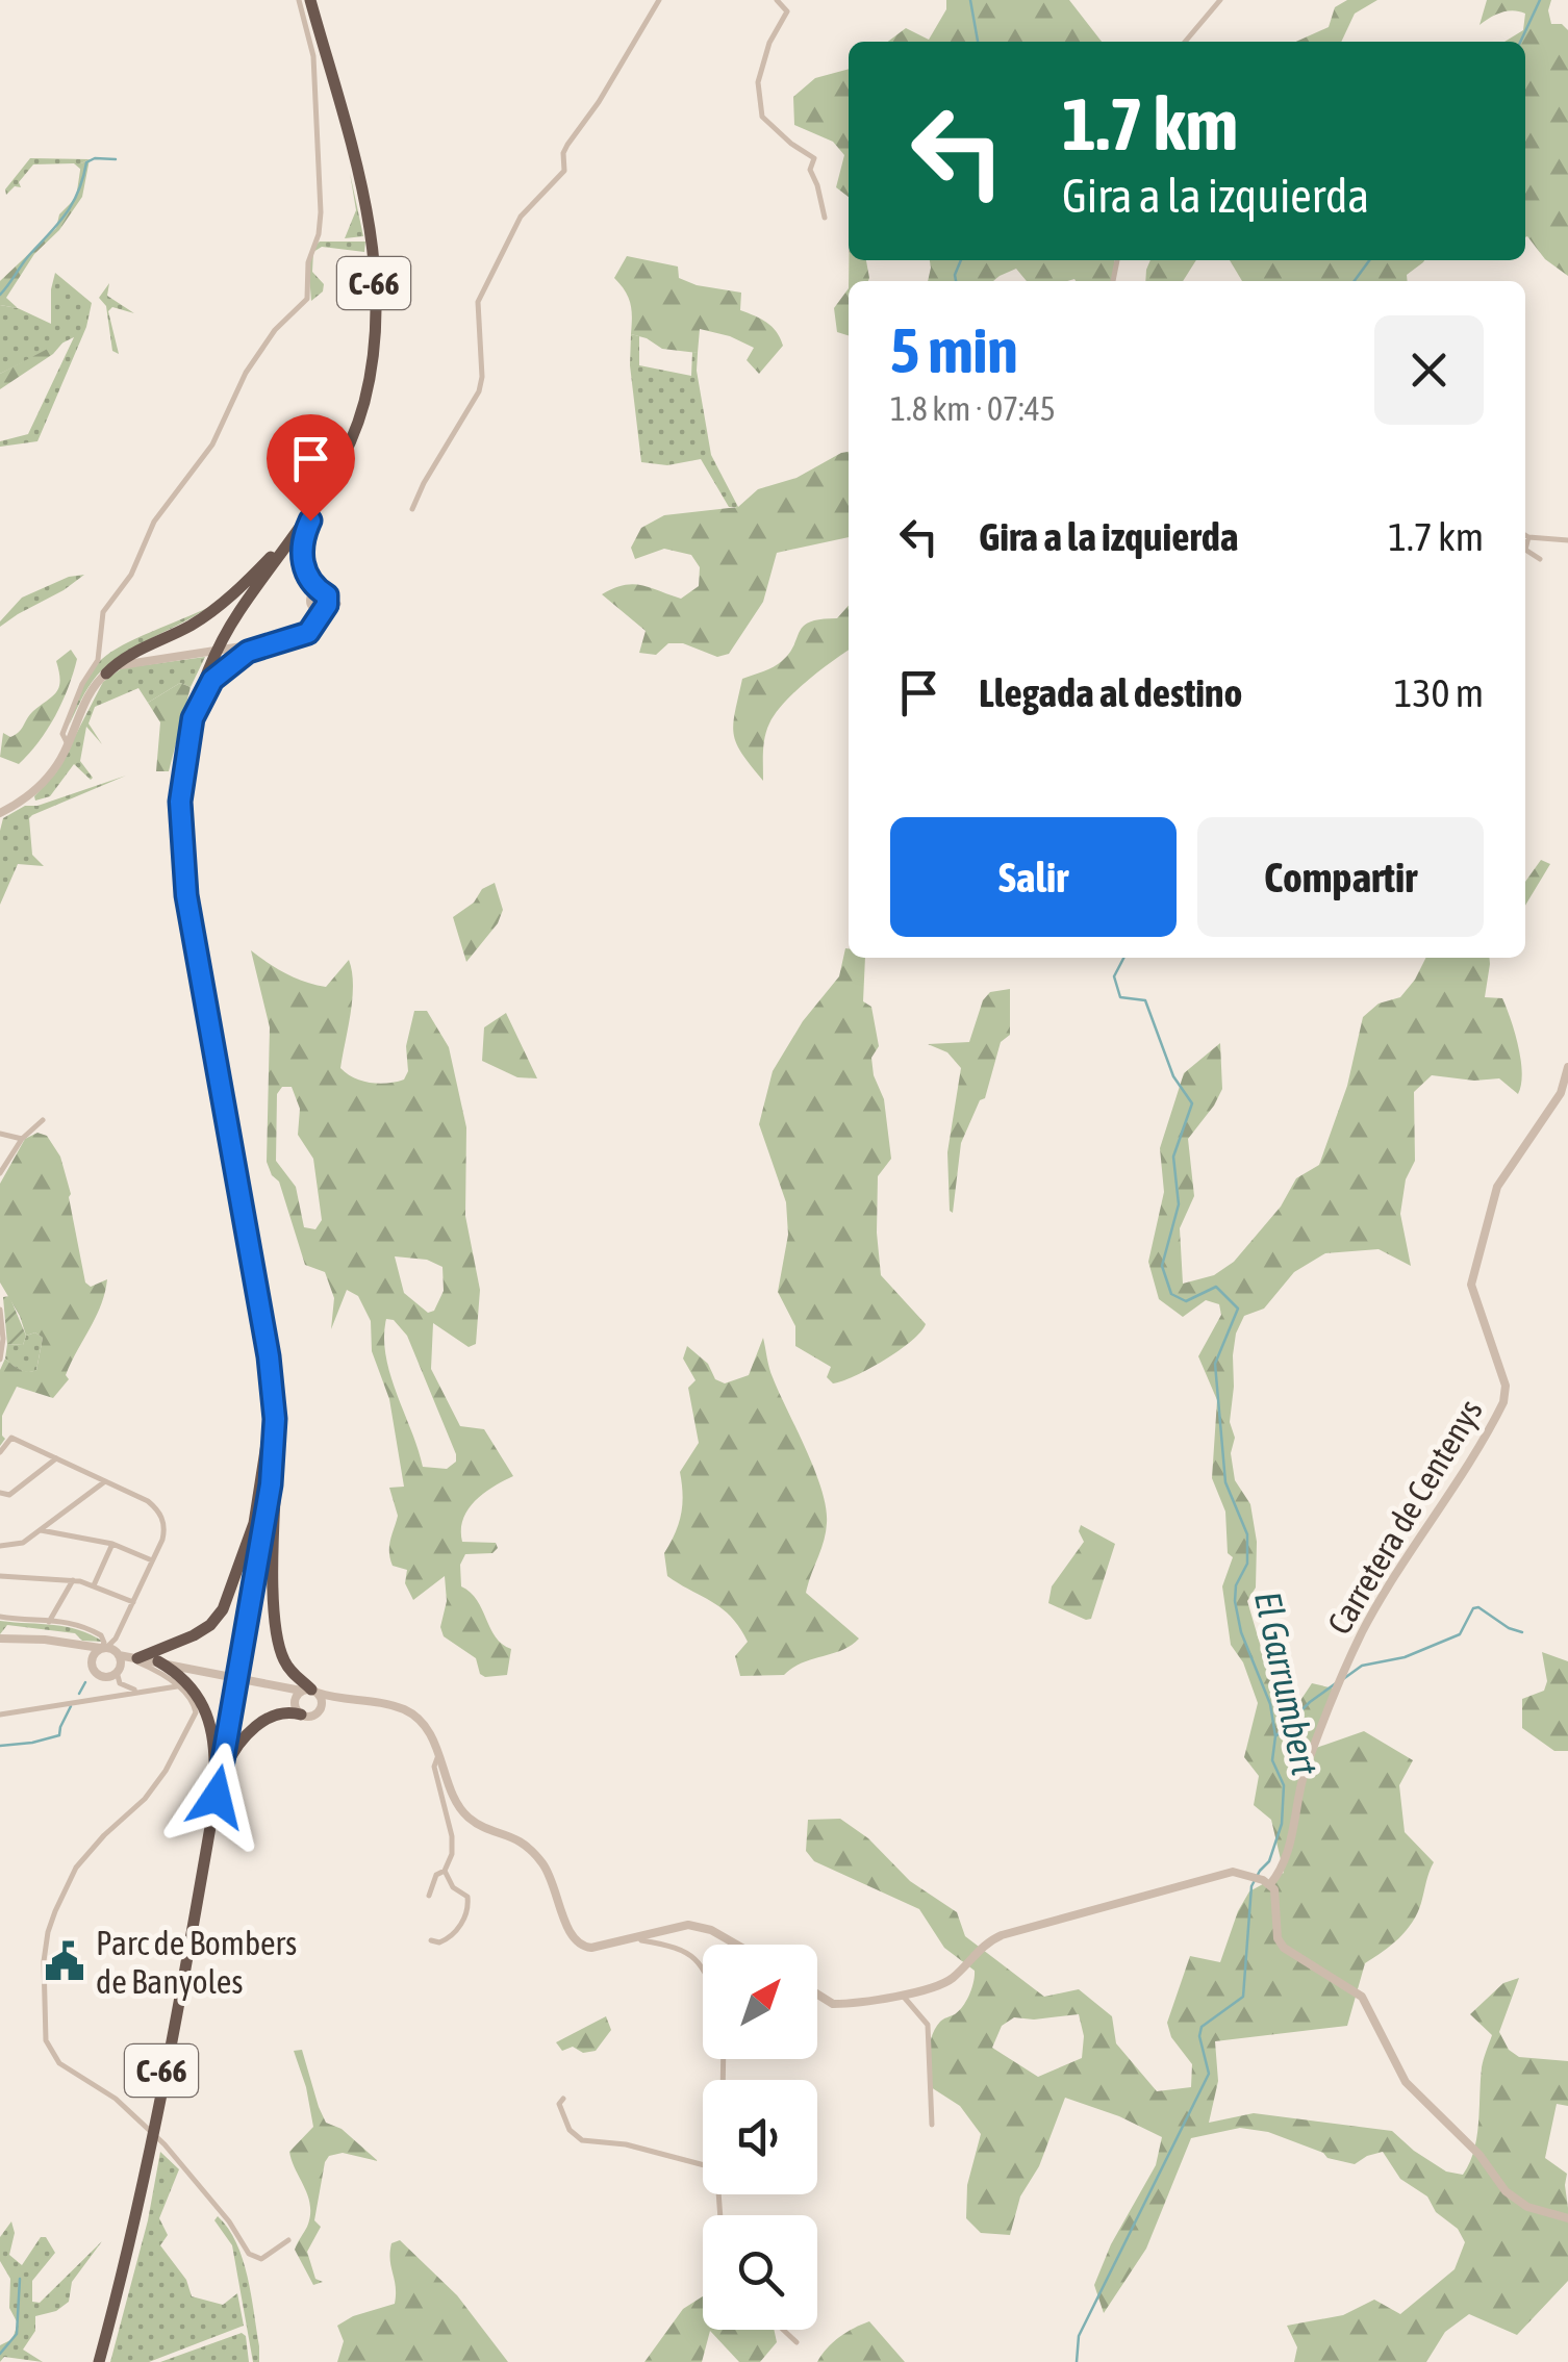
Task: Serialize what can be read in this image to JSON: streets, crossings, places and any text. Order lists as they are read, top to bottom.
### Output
{
  "streets": {
    "highway": ["C-66"],
    "street": ["Carretera de Centenys"]
  },
  "water": ["El Garrumbert"],
  "places": {
    "public building": ["Parc de Bombers de Banyoles"]
  },
  "north": "top right",
  "page": {
    "turn": ["1.7 km", "Gira a la izquierda"],
    "heading": ["5 min", "1.8 km · 07:45"],
    "list": [
      {
        "name": "Gira a la izquierda",
        "value": "1.7 km"
      },
      {
        "name": "Llegada al destino",
        "value": "130 m"
      }
    ],
    "buttons": ["Salir", "Compartir"]
  }
}
